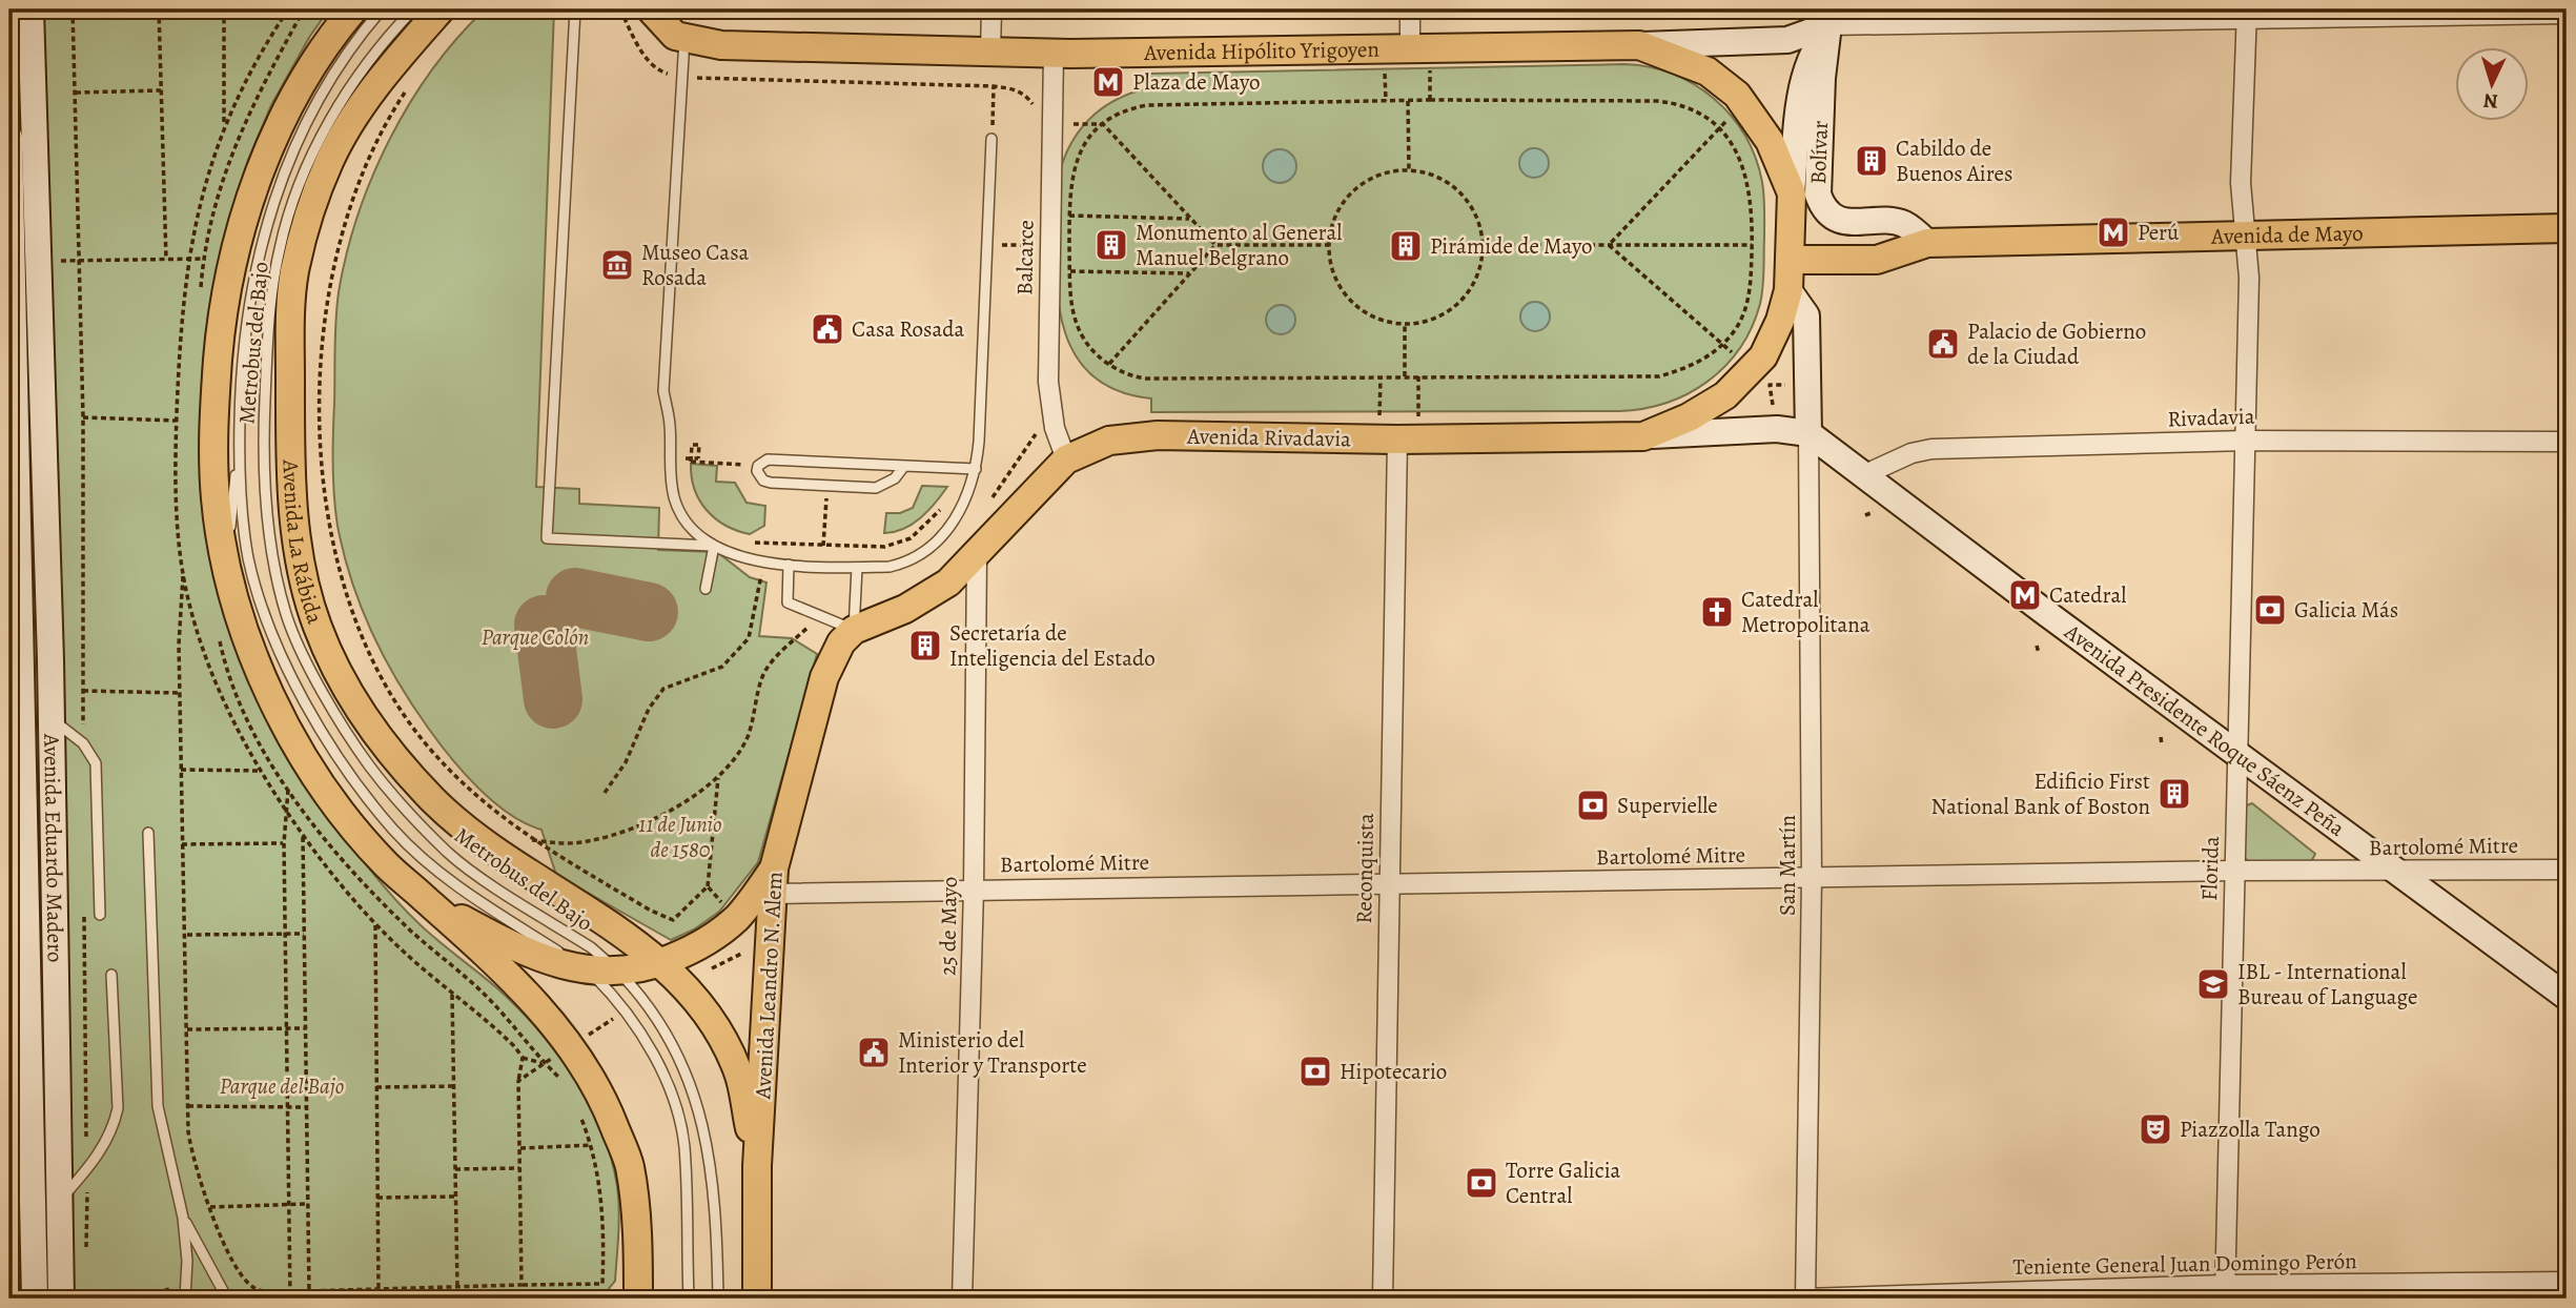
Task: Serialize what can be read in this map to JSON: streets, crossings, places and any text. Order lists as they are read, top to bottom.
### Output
{
  "streets": {
    "main road": [
      "Avenida Hipólito Yrigoyen",
      "Bolívar",
      "Avenida de Mayo",
      "Avenida Rivadavia",
      "Avenida La Rábida",
      "Avenida Presidente Roque Sáenz Peña",
      "Avenida Eduardo Madero",
      "Avenida Leandro N. Alem"
    ],
    "street": [
      "Balcarce",
      "Rivadavia",
      "Bartolomé Mitre",
      "San Martín",
      "Reconquista",
      "Florida",
      "25 de Mayo",
      "Teniente General Juan Domingo Perón"
    ],
    "lane": ["Metrobus del Bajo"]
  },
  "crossings": [
    ["Avenida Hipólito Yrigoyen", "Bolívar"],
    ["Avenida Hipólito Yrigoyen", "Balcarce"],
    ["Bolívar", "Avenida de Mayo"],
    ["Bolívar", "Avenida Rivadavia"],
    ["Balcarce", "Avenida Rivadavia"],
    ["Rivadavia", "Avenida Presidente Roque Sáenz Peña"],
    ["Rivadavia", "Florida"],
    ["Avenida Rivadavia", "Avenida Presidente Roque Sáenz Peña"],
    ["Avenida Rivadavia", "San Martín"],
    ["Avenida Rivadavia", "Reconquista"],
    ["Avenida Rivadavia", "25 de Mayo"],
    ["Avenida Rivadavia", "Avenida Leandro N. Alem"],
    ["Avenida La Rábida", "Avenida Leandro N. Alem"],
    ["Avenida Presidente Roque Sáenz Peña", "Bartolomé Mitre"],
    ["Avenida Presidente Roque Sáenz Peña", "San Martín"],
    ["Avenida Presidente Roque Sáenz Peña", "Florida"],
    ["Bartolomé Mitre", "San Martín"],
    ["Bartolomé Mitre", "Reconquista"],
    ["Bartolomé Mitre", "Florida"],
    ["Bartolomé Mitre", "25 de Mayo"],
    ["Bartolomé Mitre", "Avenida Leandro N. Alem"],
    ["San Martín", "Teniente General Juan Domingo Perón"],
    ["Florida", "Teniente General Juan Domingo Perón"]
  ],
  "parks": ["Parque Colón", "11 de Junio de 1580", "Parque del Bajo"],
  "places": {
    "metro station": ["Plaza de Mayo", "Perú", "Catedral"],
    "building": [
      "Cabildo de Buenos Aires",
      "Monumento al General Manuel Belgrano",
      "Pirámide de Mayo",
      "Secretaría de Inteligencia del Estado",
      "Edificio First National Bank of Boston"
    ],
    "museum": ["Museo Casa Rosada"],
    "public building": ["Casa Rosada", "Palacio de Gobierno de la Ciudad", "Ministerio del Interior y Transporte"],
    "bank": [
      "Galicia Más",
      "Supervielle",
      "Hipotecario",
      "Torre Galicia Central"
    ],
    "church": ["Catedral Metropolitana"],
    "school or university": ["IBL - International Bureau of Language"],
    "theatre": ["Piazzolla Tango"]
  },
  "north": "bottom"
}
